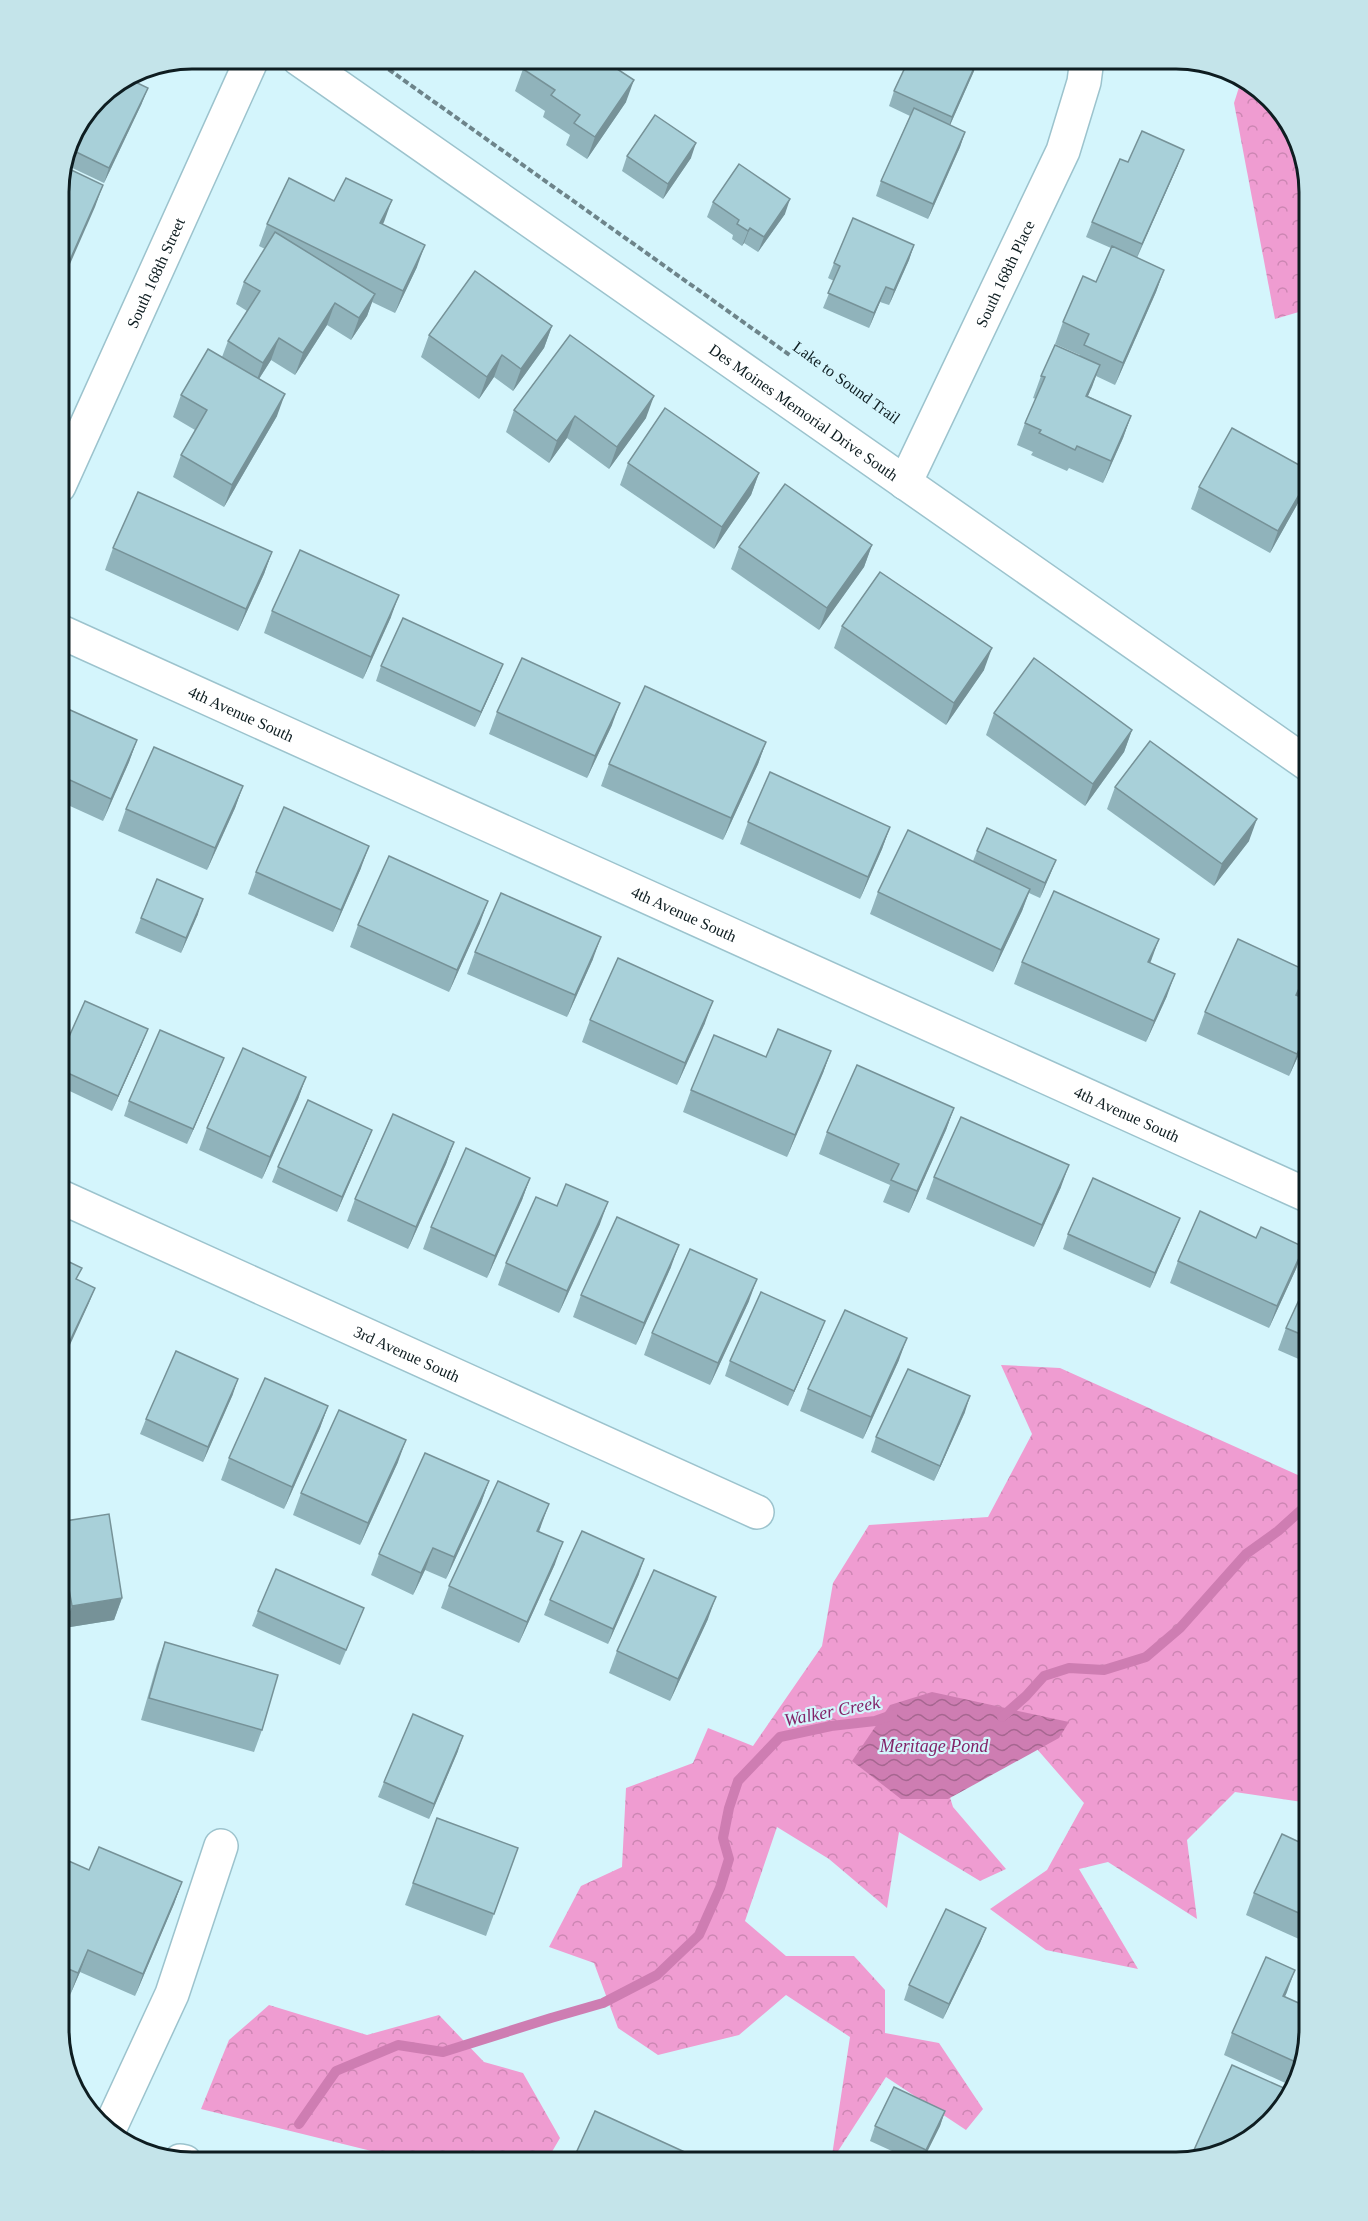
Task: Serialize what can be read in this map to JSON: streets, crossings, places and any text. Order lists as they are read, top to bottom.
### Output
{
  "streets": {
    "street": [
      "South 168th Street",
      "South 168th Place",
      "Des Moines Memorial Drive South",
      "4th Avenue South",
      "3rd Avenue South"
    ],
    "path": ["Lake to Sound Trail"]
  },
  "crossings": [
    ["South 168th Place", "Des Moines Memorial Drive South"]
  ],
  "water": ["Walker Creek", "Meritage Pond"]
}
